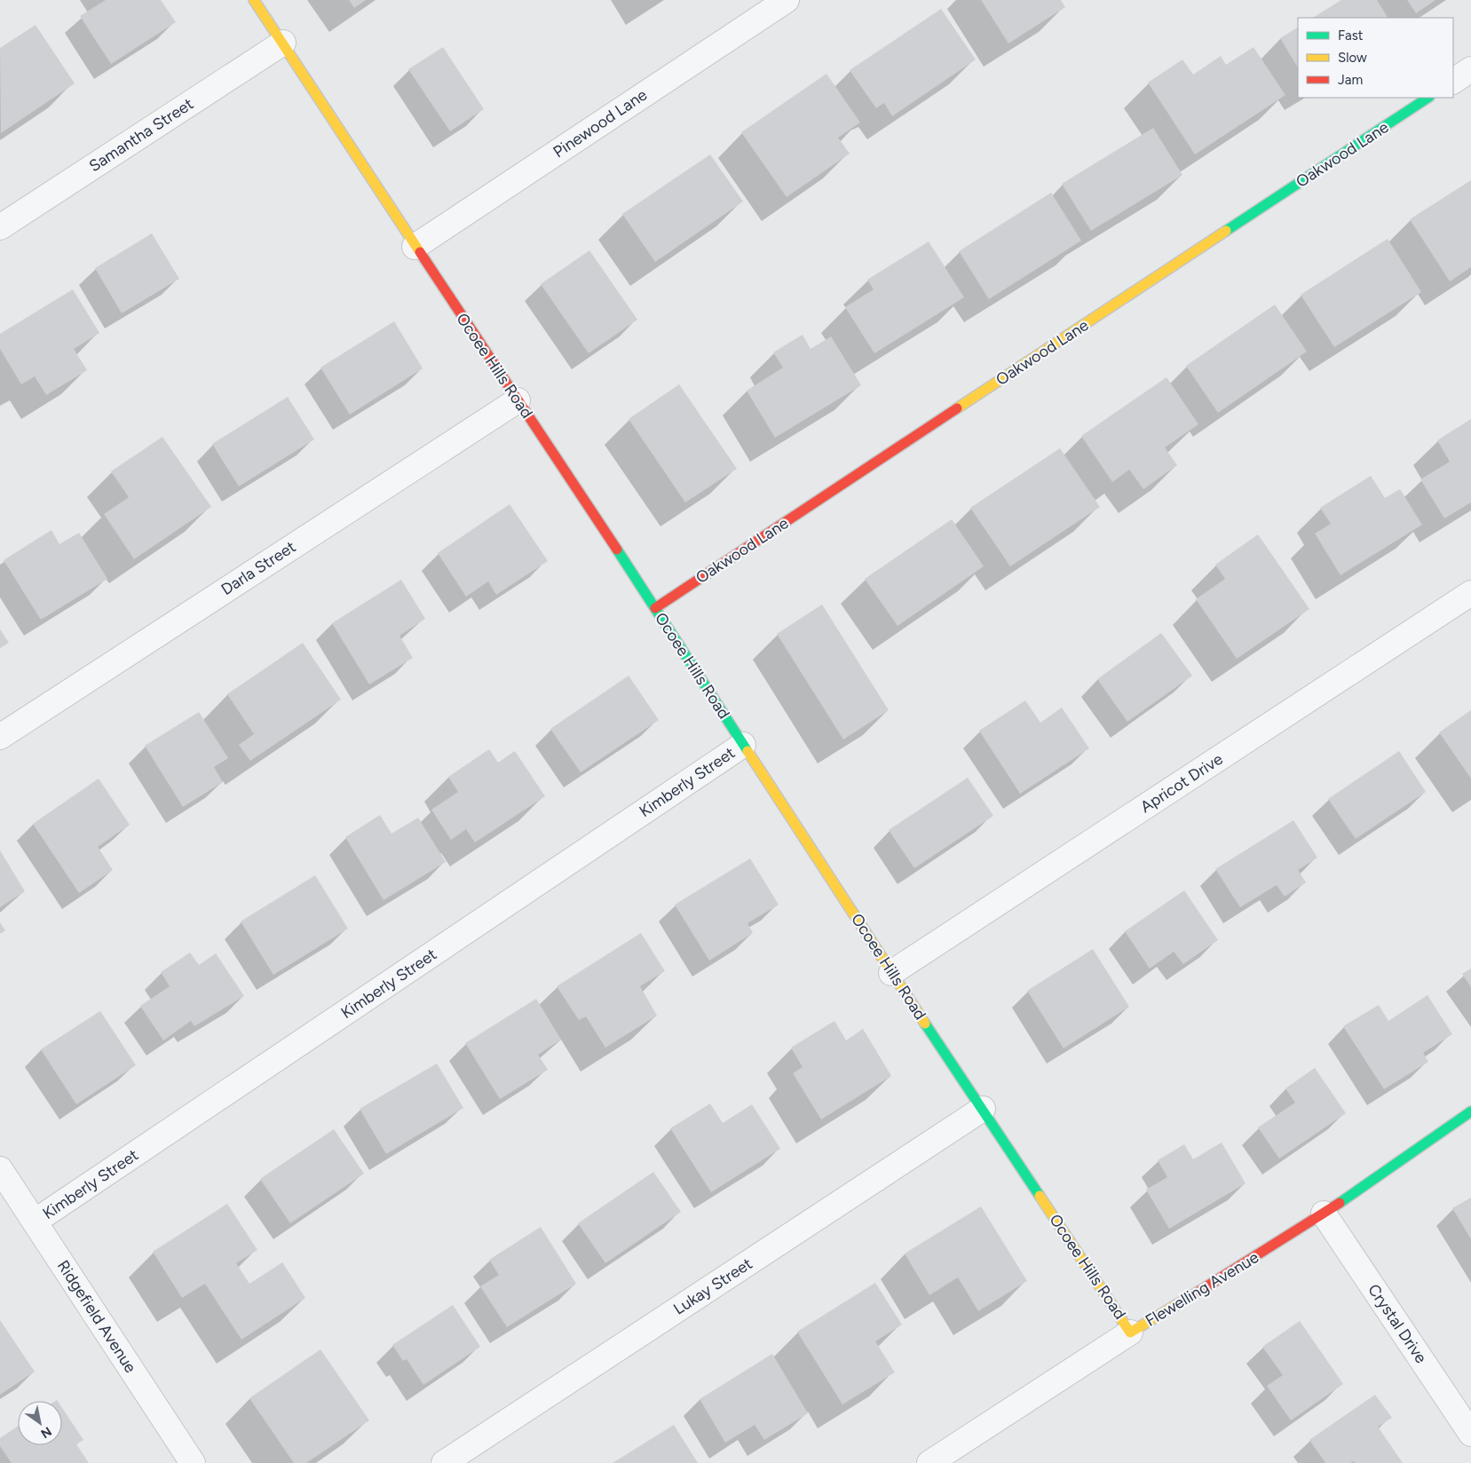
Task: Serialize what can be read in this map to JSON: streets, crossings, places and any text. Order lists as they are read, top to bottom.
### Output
{
  "streets": {
    "street": [
      "Pinewood Lane",
      "Samantha Street",
      "Oakwood Lane",
      "Ocoee Hills Road",
      "Darla Street",
      "Kimberly Street",
      "Apricot Drive",
      "Lukay Street",
      "Flewelling Avenue",
      "Ridgefield Avenue",
      "Crystal Drive"
    ]
  },
  "crossings": [
    ["Pinewood Lane", "Ocoee Hills Road"],
    ["Samantha Street", "Ocoee Hills Road"],
    ["Oakwood Lane", "Ocoee Hills Road"],
    ["Ocoee Hills Road", "Darla Street"],
    ["Ocoee Hills Road", "Kimberly Street"],
    ["Ocoee Hills Road", "Apricot Drive"],
    ["Ocoee Hills Road", "Lukay Street"],
    ["Ocoee Hills Road", "Flewelling Avenue"],
    ["Kimberly Street", "Ridgefield Avenue"],
    ["Flewelling Avenue", "Crystal Drive"]
  ],
  "legend": ["Fast", "Slow", "Jam"],
  "north": "bottom right"
}
